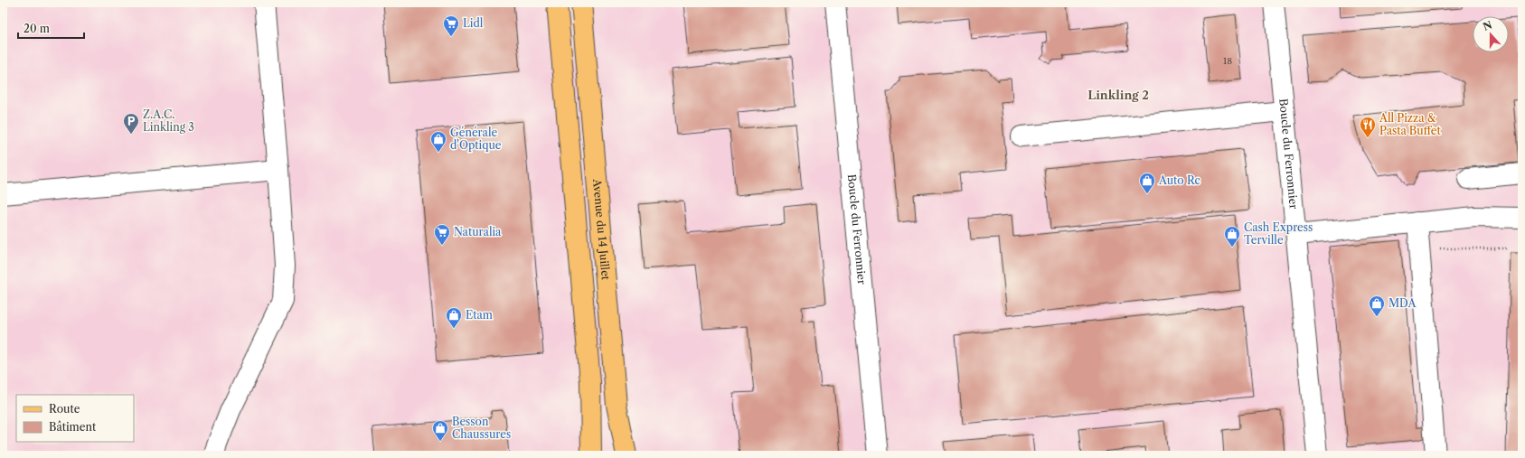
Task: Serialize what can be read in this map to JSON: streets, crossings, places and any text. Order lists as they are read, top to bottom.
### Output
{
  "streets": {
    "main road": ["Avenue du 14 Juillet"],
    "street": ["Boucle du Ferronnier"]
  },
  "districts": ["Linkling 2"],
  "places": {
    "supermarket": ["Lidl", "Naturalia"],
    "parking": ["Z.A.C. Linkling 3"],
    "restaurant": ["All Pizza & Pasta Buffet"],
    "shop": [
      "Générale d'Optique",
      "Auto Rc",
      "Cash Express Terville",
      "MDA",
      "Etam",
      "Besson Chaussures"
    ]
  },
  "house_numbers": ["18"],
  "legend": ["Route", "Bâtiment"],
  "scale_bar": "20 m",
  "north": "top"
}
